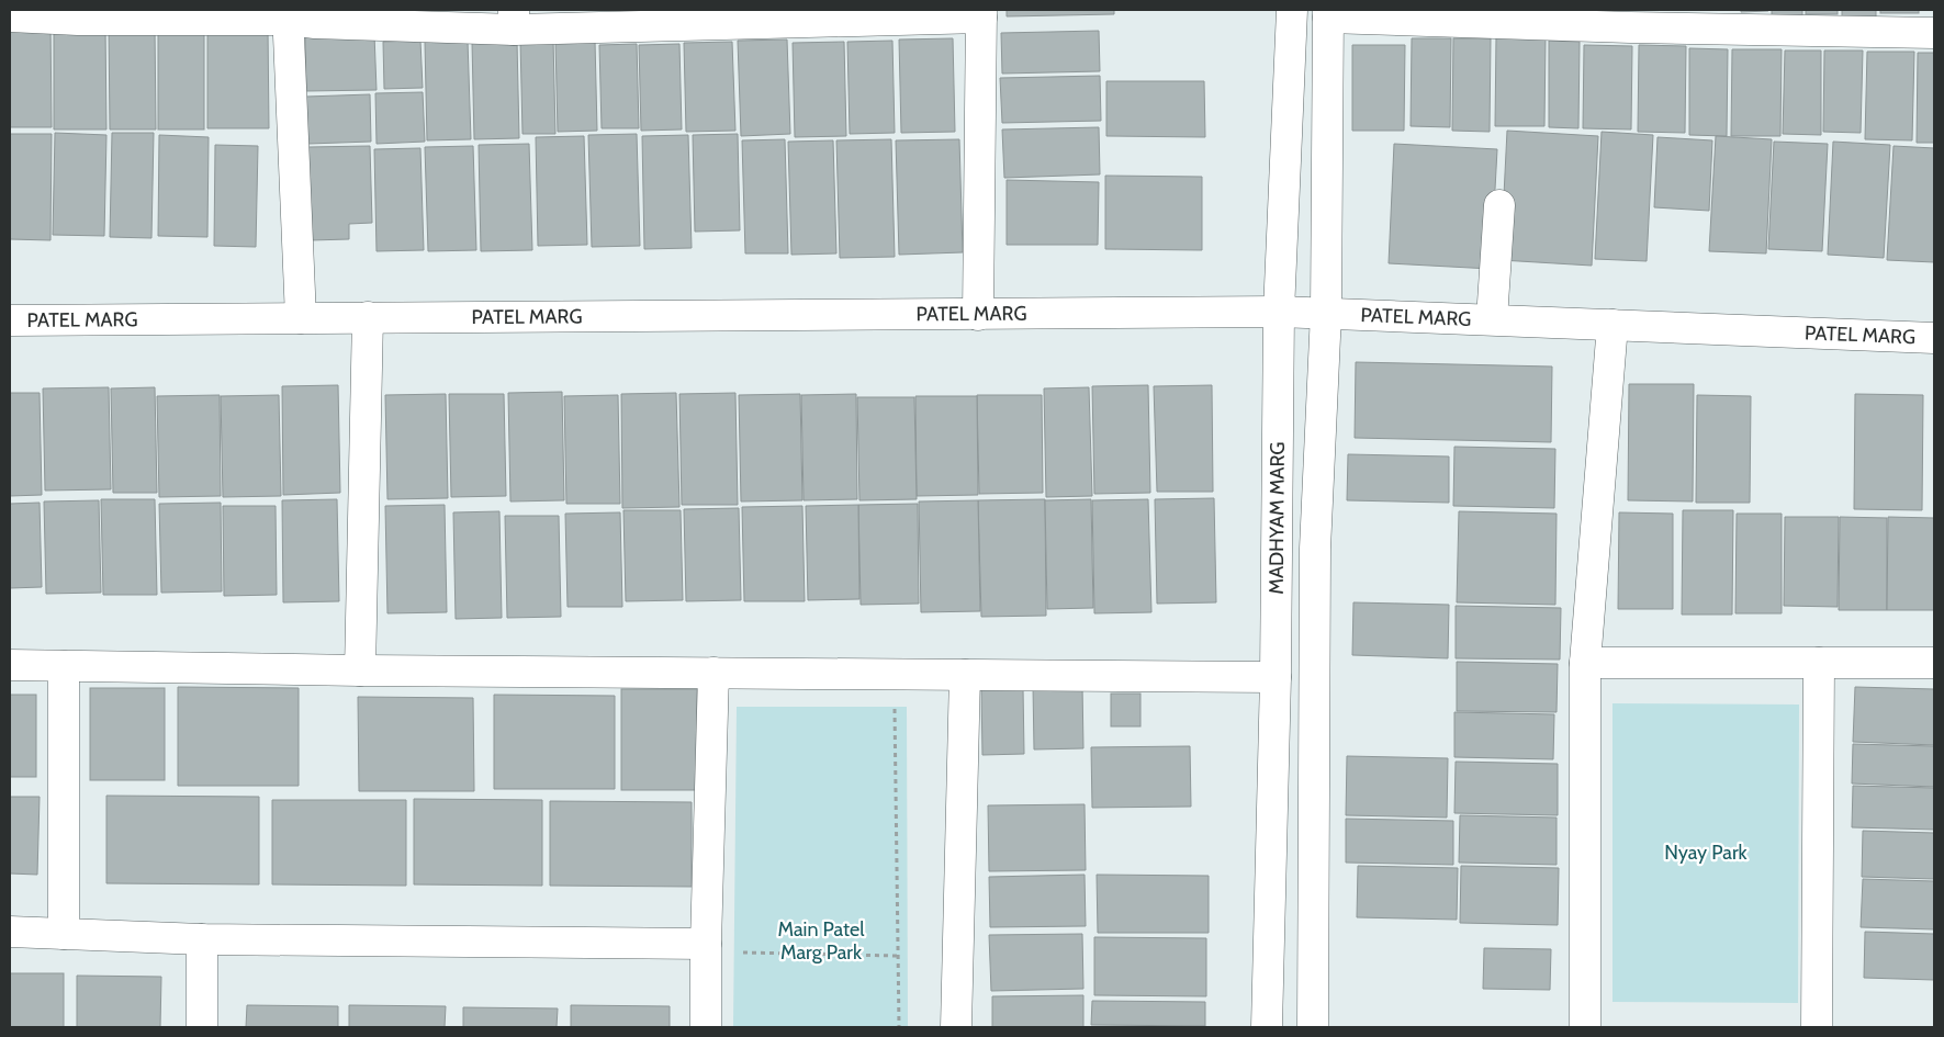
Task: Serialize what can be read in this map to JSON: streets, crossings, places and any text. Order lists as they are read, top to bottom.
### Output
{
  "streets": {
    "street": ["PATEL MARG", "MADHYAM MARG"]
  },
  "crossings": [
    ["PATEL MARG", "MADHYAM MARG"]
  ],
  "parks": ["Nyay Park", "Main Patel Marg Park"]
}
